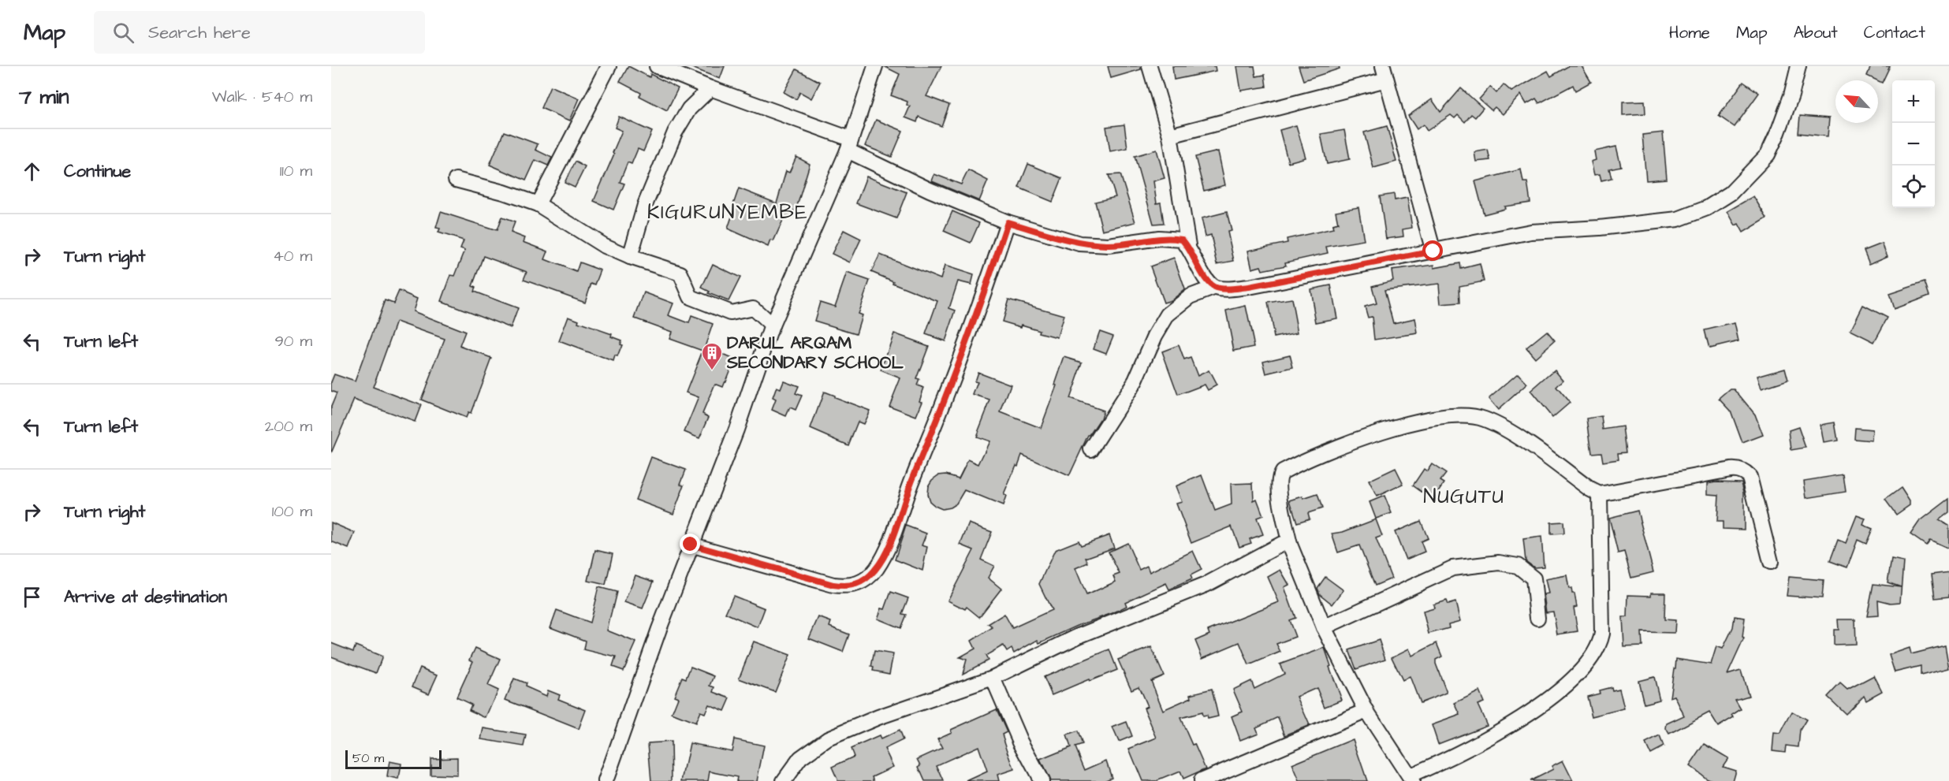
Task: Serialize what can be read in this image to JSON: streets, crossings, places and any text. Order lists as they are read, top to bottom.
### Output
{
  "districts": ["KIGURUNYEMBE", "NUGUTU"],
  "places": {
    "building": ["DARUL ARQAM SECONDARY SCHOOL"]
  },
  "scale_bar": "50 m",
  "north": "top left",
  "page": {
    "header": "Map",
    "search": "Search here",
    "nav": [
      "Home",
      "Map",
      "About",
      "Contact"
    ],
    "heading": ["7 min", "Walk · 540 m"],
    "map_buttons": ["+", "−"],
    "list": [
      ["Continue", "110 m"],
      ["Turn right", "40 m"],
      ["Turn left", "90 m"],
      ["Turn left", "200 m"],
      ["Turn right", "100 m"],
      "Arrive at destination"
    ],
    "scale": "50 m"
  }
}
